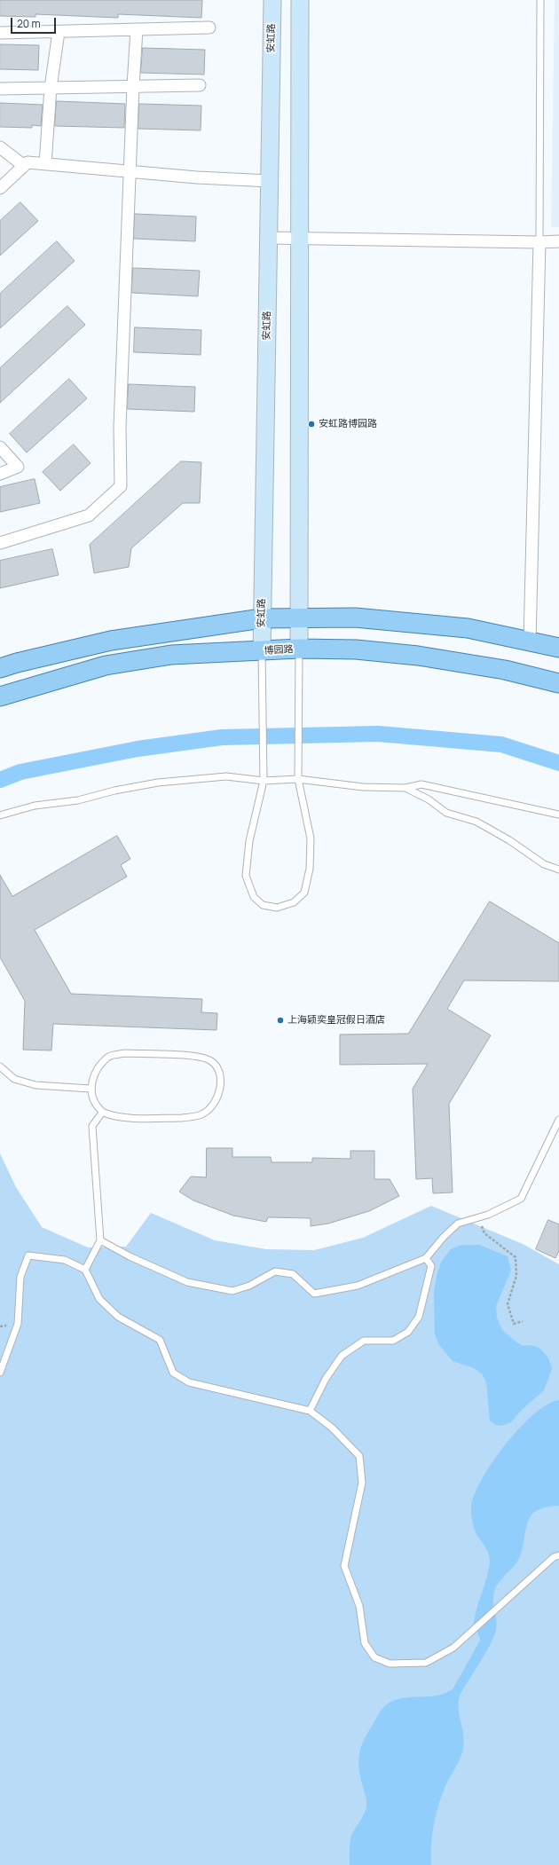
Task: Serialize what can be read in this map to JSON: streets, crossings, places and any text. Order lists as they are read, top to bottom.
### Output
{
  "streets": {
    "main road": ["安虹路", "博园路"]
  },
  "crossings": [
    ["安虹路", "博园路"]
  ],
  "places": ["安虹路博园路", "上海颖奕皇冠假日酒店"],
  "scale_bar": "20 m"
}
